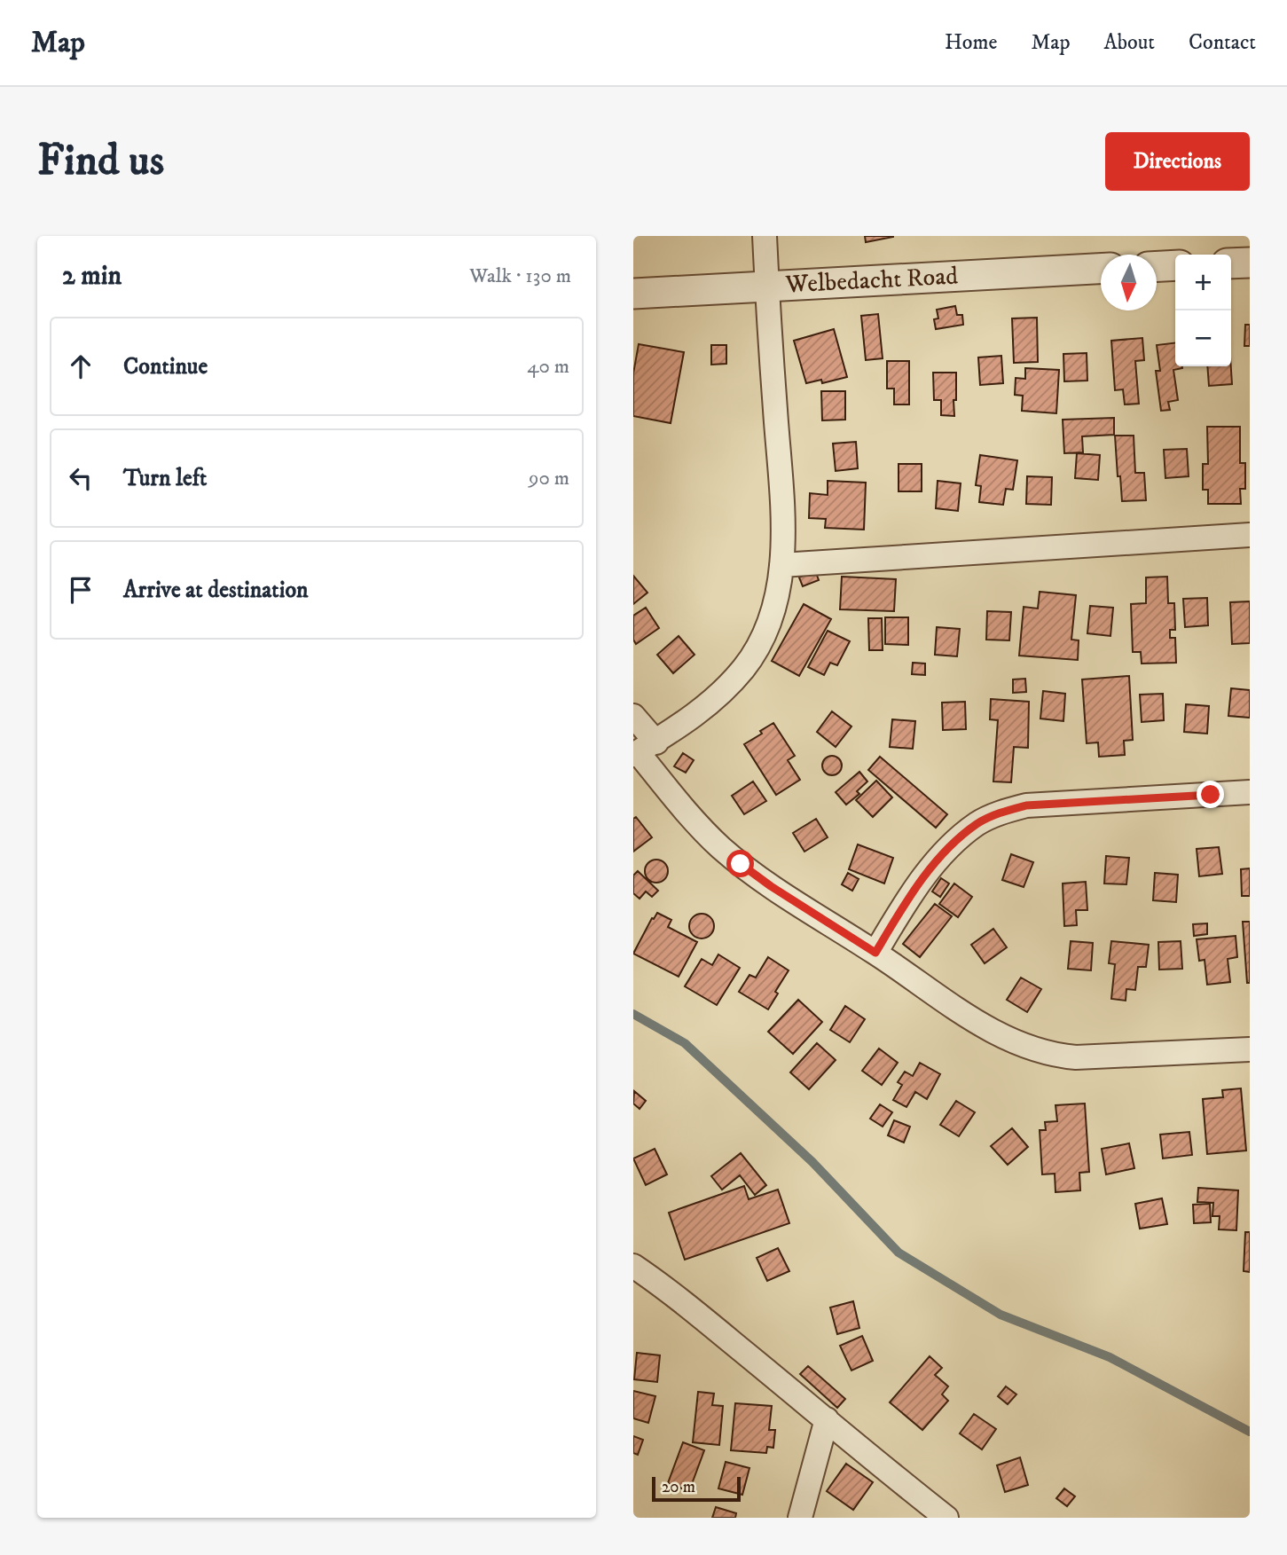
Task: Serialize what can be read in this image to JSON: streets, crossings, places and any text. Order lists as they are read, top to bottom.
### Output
{
  "streets": {
    "street": ["Welbedacht Road"]
  },
  "scale_bar": "20 m",
  "north": "bottom",
  "page": {
    "header": "Map",
    "nav": [
      "Home",
      "Map",
      "About",
      "Contact"
    ],
    "buttons": "Directions",
    "title": "Find us",
    "heading": ["2 min", "Walk · 130 m"],
    "map_buttons": ["+", "−"],
    "list": [
      ["Continue", "40 m"],
      ["Turn left", "90 m"],
      "Arrive at destination"
    ],
    "scale": "20 m"
  }
}
